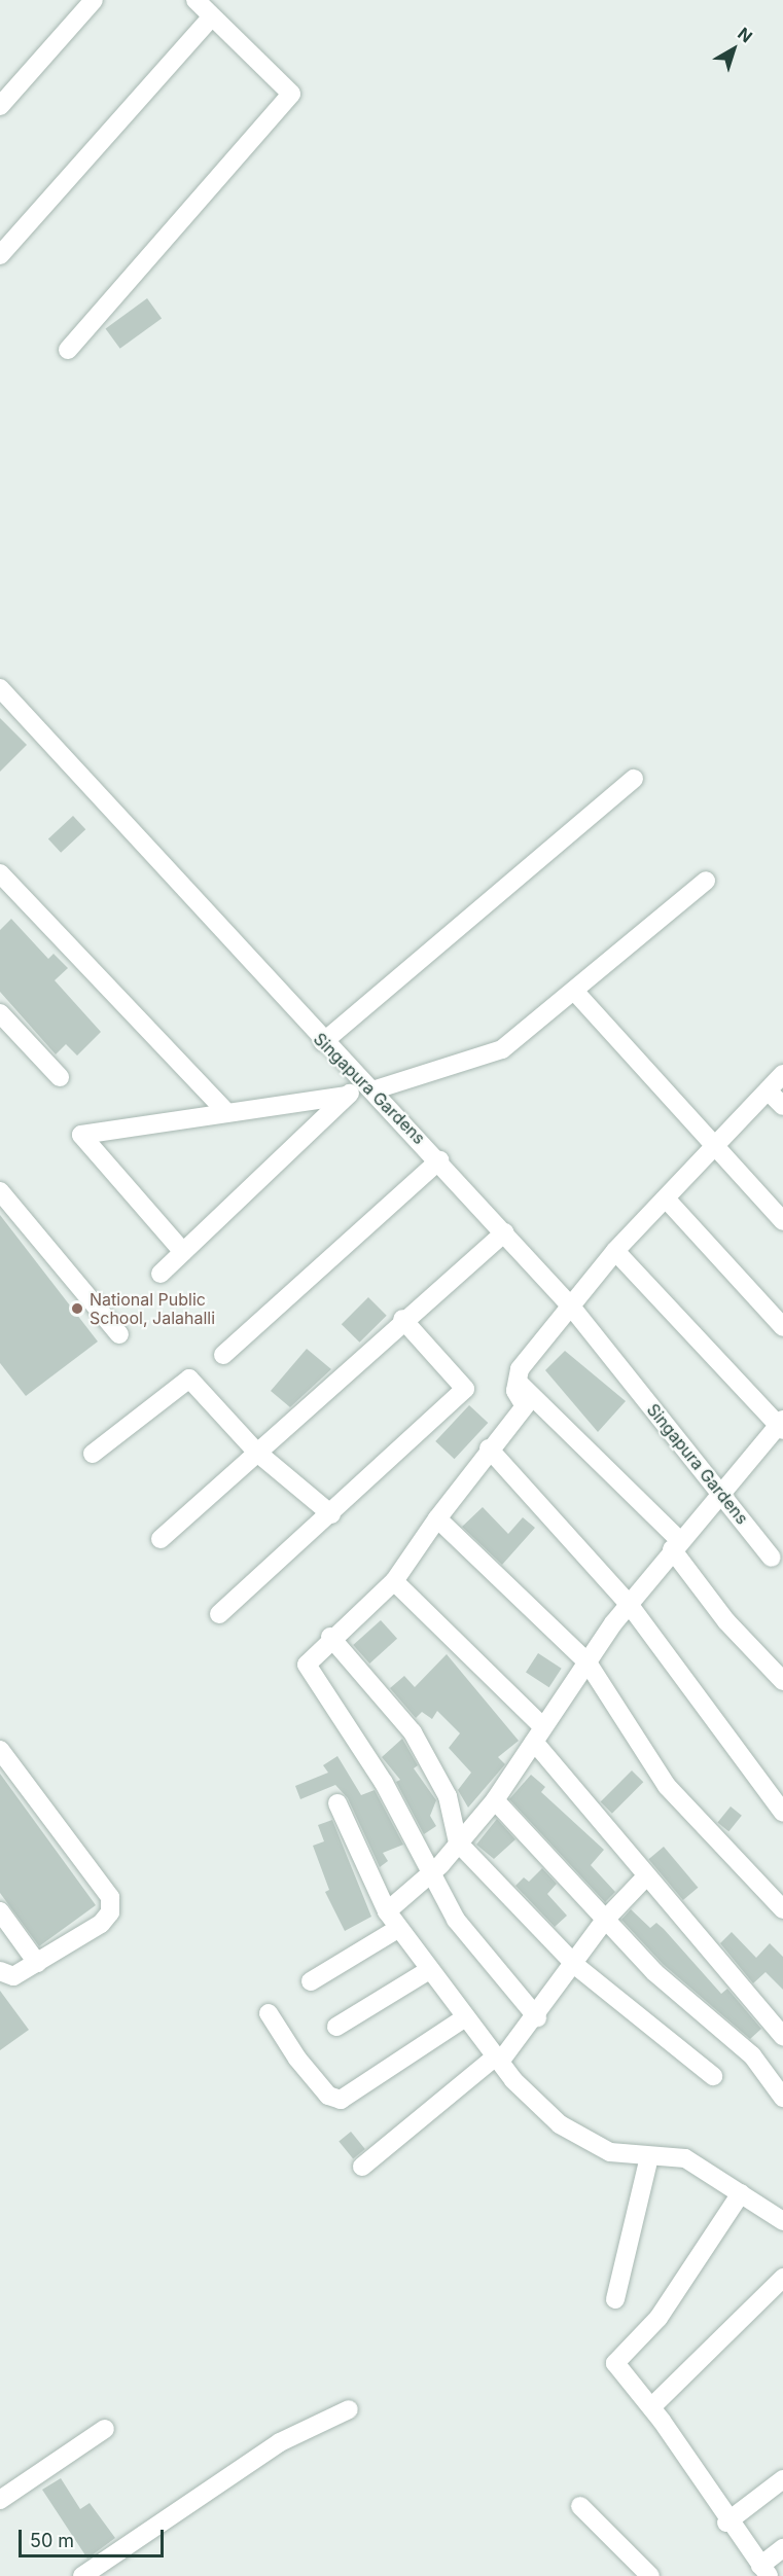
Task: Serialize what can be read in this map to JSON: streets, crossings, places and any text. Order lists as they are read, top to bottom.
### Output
{
  "streets": {
    "street": ["Singapura Gardens"]
  },
  "places": ["National Public School, Jalahalli"],
  "scale_bar": "50 m",
  "north": "top right"
}
